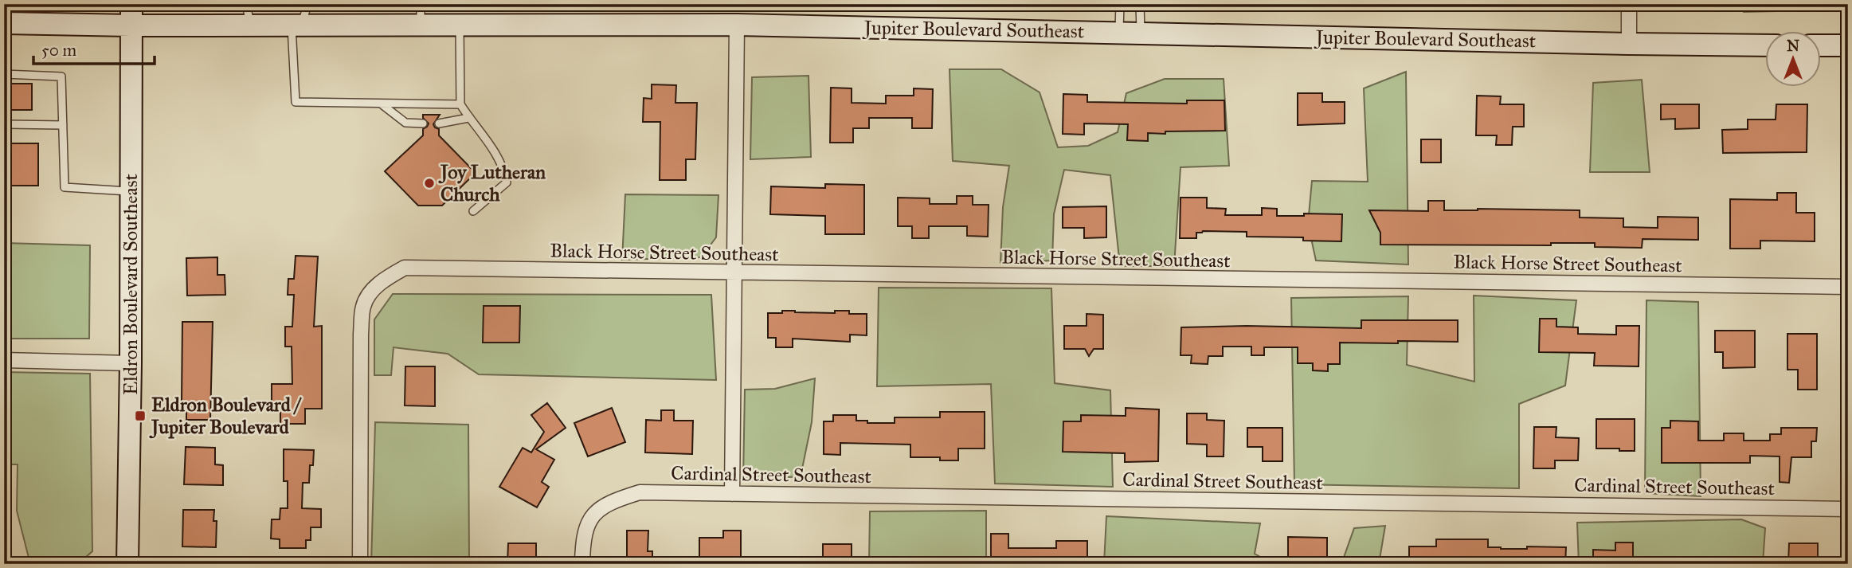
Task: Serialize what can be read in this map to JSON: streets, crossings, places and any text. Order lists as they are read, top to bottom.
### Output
{
  "streets": {
    "street": [
      "Jupiter Boulevard Southeast",
      "Black Horse Street Southeast",
      "Eldron Boulevard Southeast",
      "Cardinal Street Southeast"
    ]
  },
  "crossings": [
    ["Jupiter Boulevard Southeast", "Eldron Boulevard Southeast"]
  ],
  "places": {
    "other": ["Joy Lutheran Church"],
    "transit": ["Eldron Boulevard / Jupiter Boulevard"]
  },
  "scale_bar": "50 m",
  "north": "top"
}
